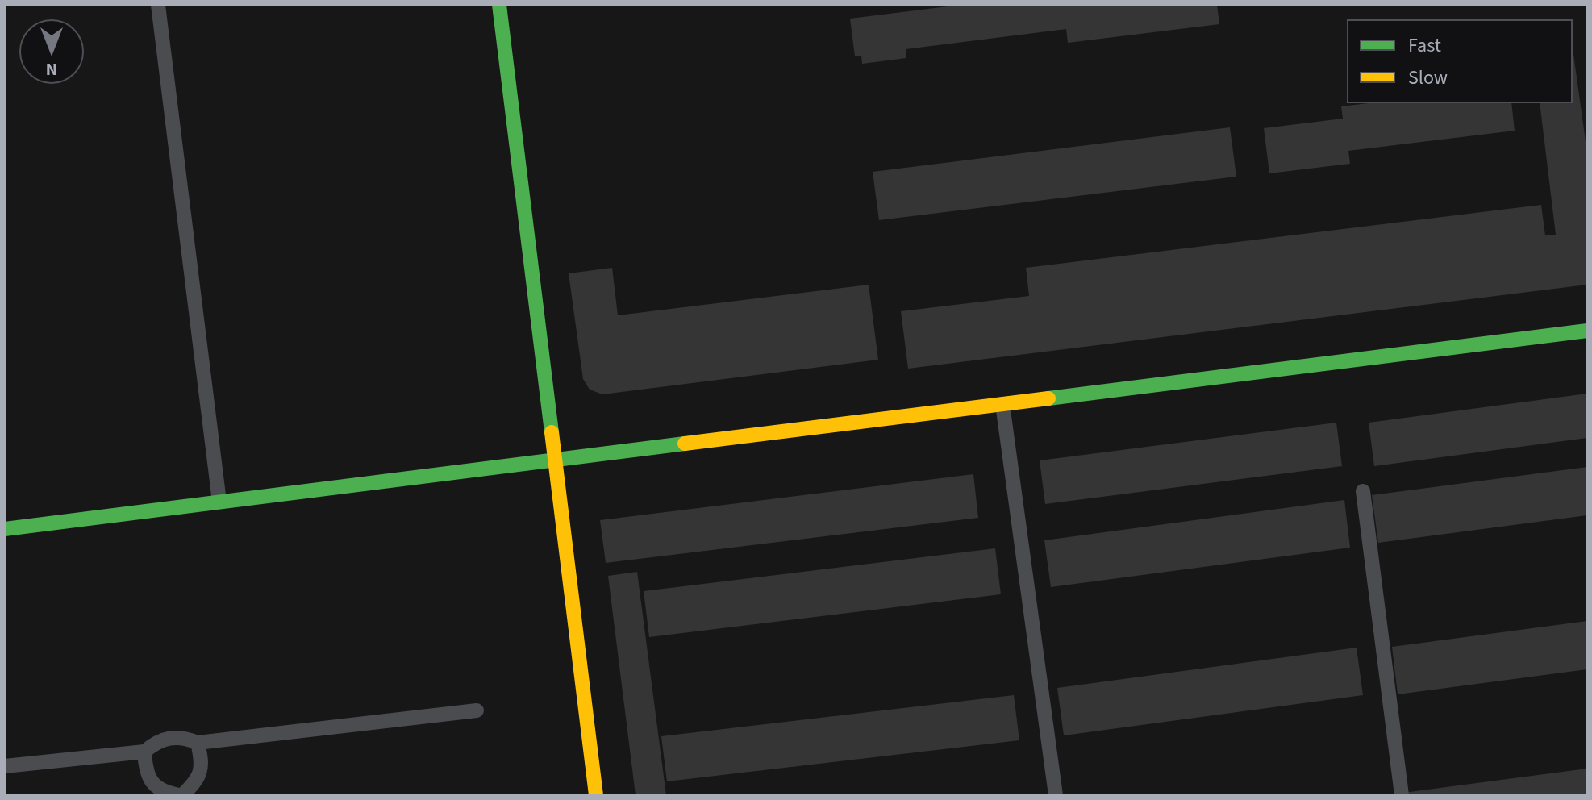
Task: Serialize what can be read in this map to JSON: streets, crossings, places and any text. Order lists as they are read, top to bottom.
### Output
{
  "legend": ["Fast", "Slow"],
  "north": "bottom"
}
